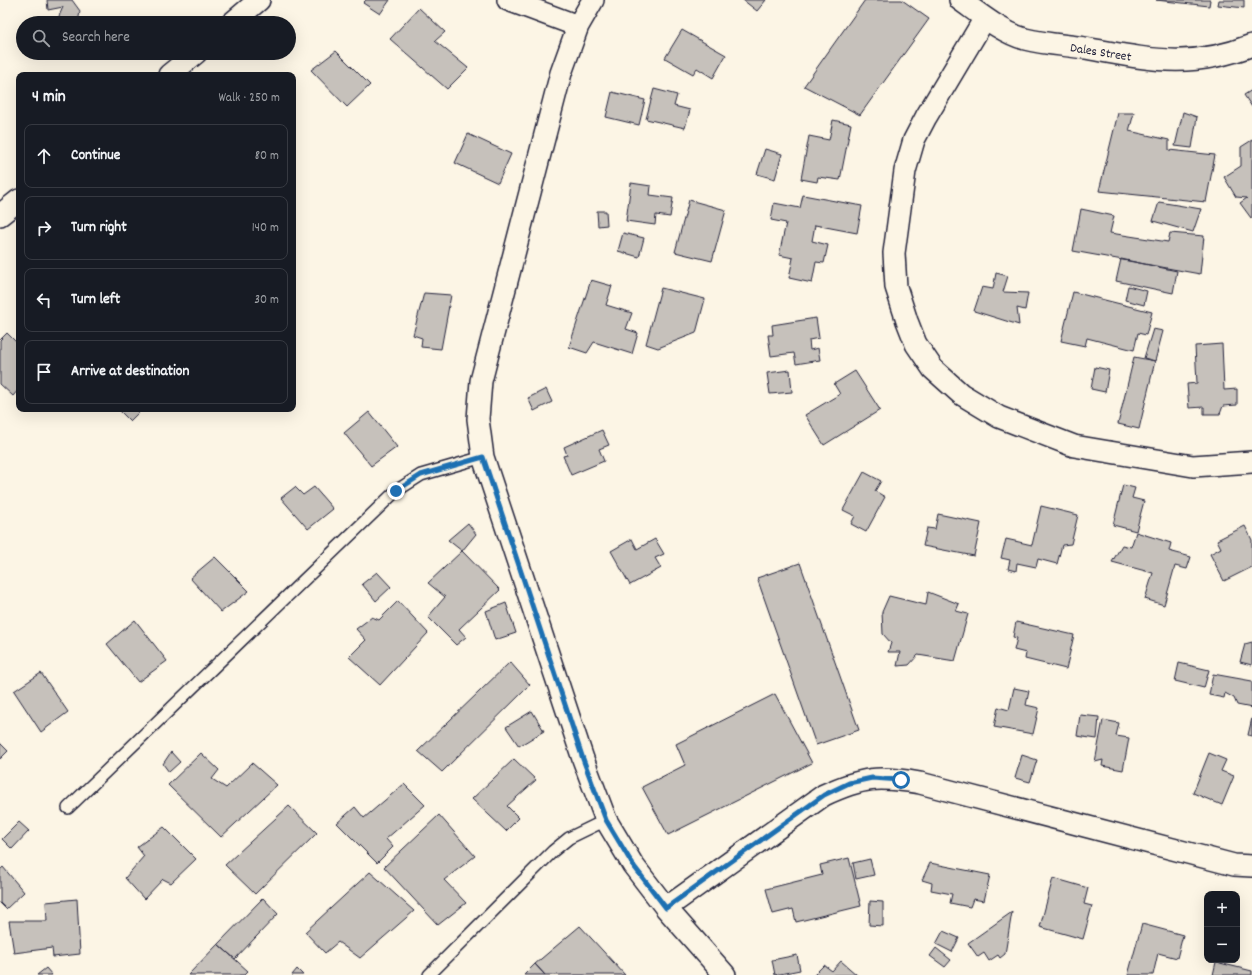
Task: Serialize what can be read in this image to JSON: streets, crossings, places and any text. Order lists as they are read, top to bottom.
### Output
{
  "streets": {
    "street": ["Dales Street"]
  },
  "page": {
    "search": "Search here",
    "heading": ["4 min", "Walk · 250 m"],
    "list": [
      ["Continue", "80 m"],
      ["Turn right", "140 m"],
      ["Turn left", "30 m"],
      "Arrive at destination"
    ],
    "map_buttons": ["+", "−"]
  }
}
